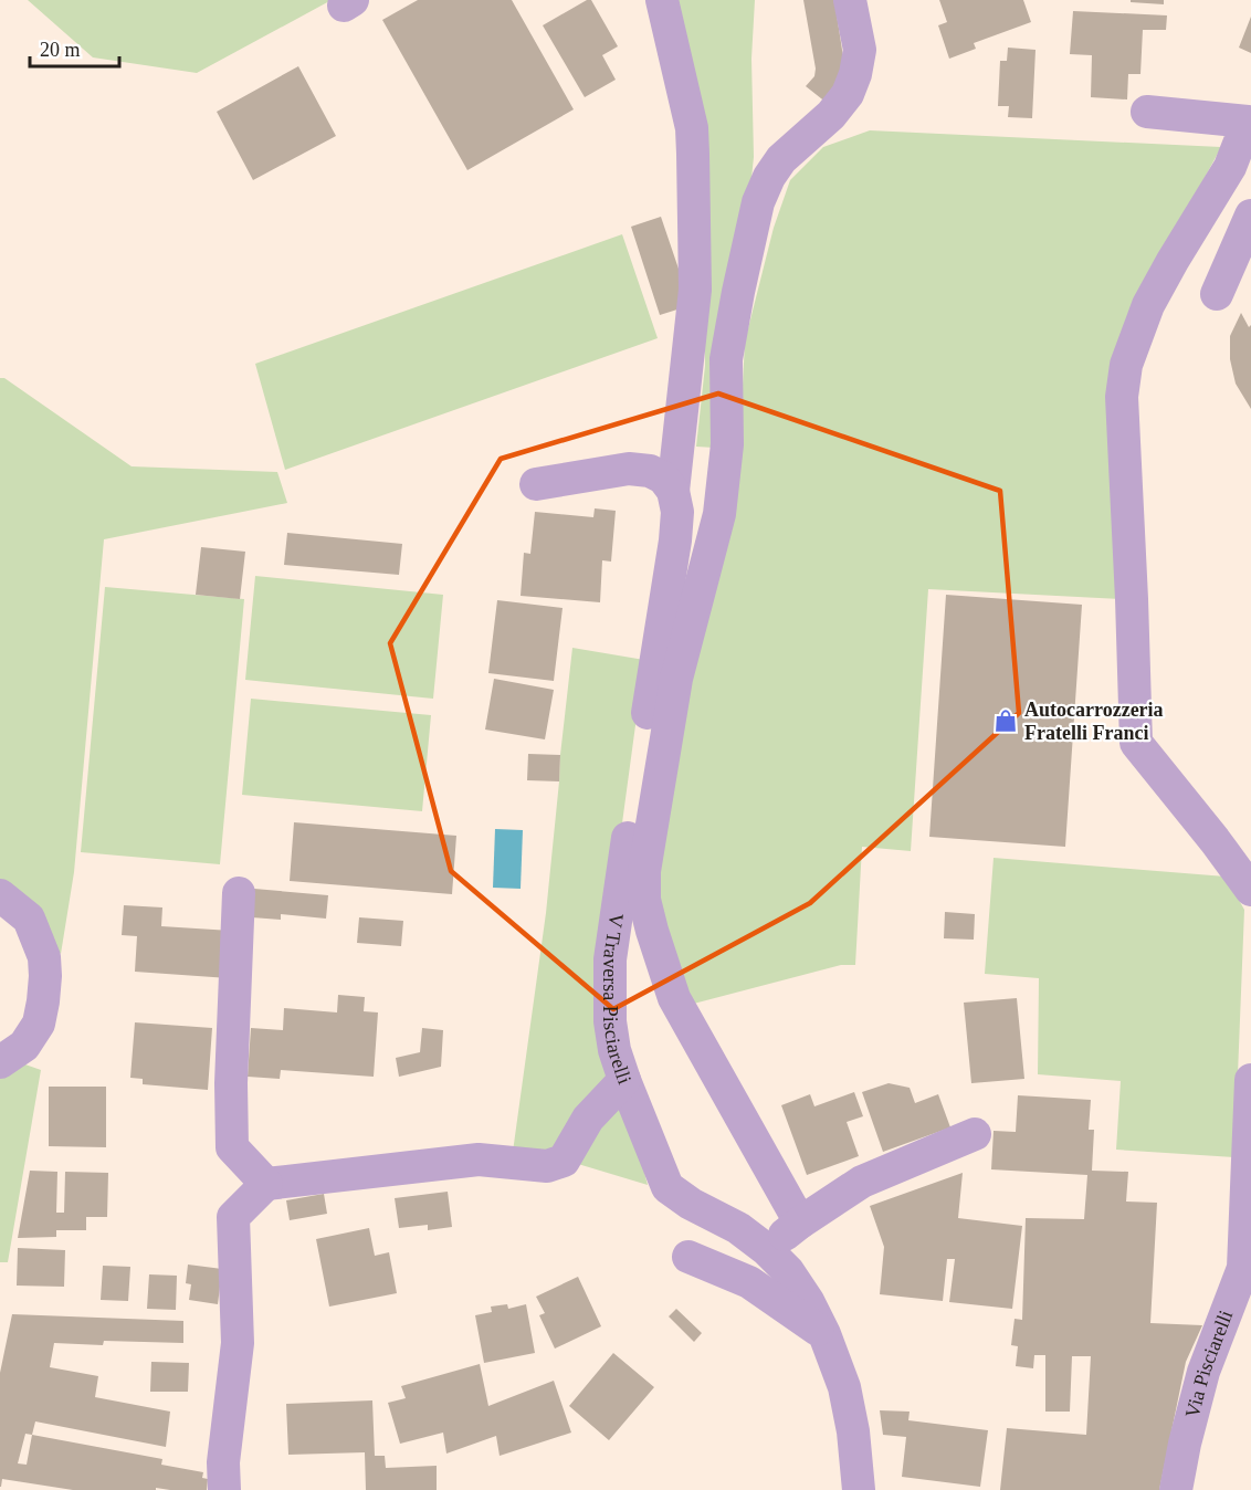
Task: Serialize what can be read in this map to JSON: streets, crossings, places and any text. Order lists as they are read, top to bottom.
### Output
{
  "streets": {
    "street": ["V Traversa Pisciarelli", "Via Pisciarelli"]
  },
  "places": {
    "shop": ["Autocarrozzeria Fratelli Franci"]
  },
  "scale_bar": "20 m"
}
